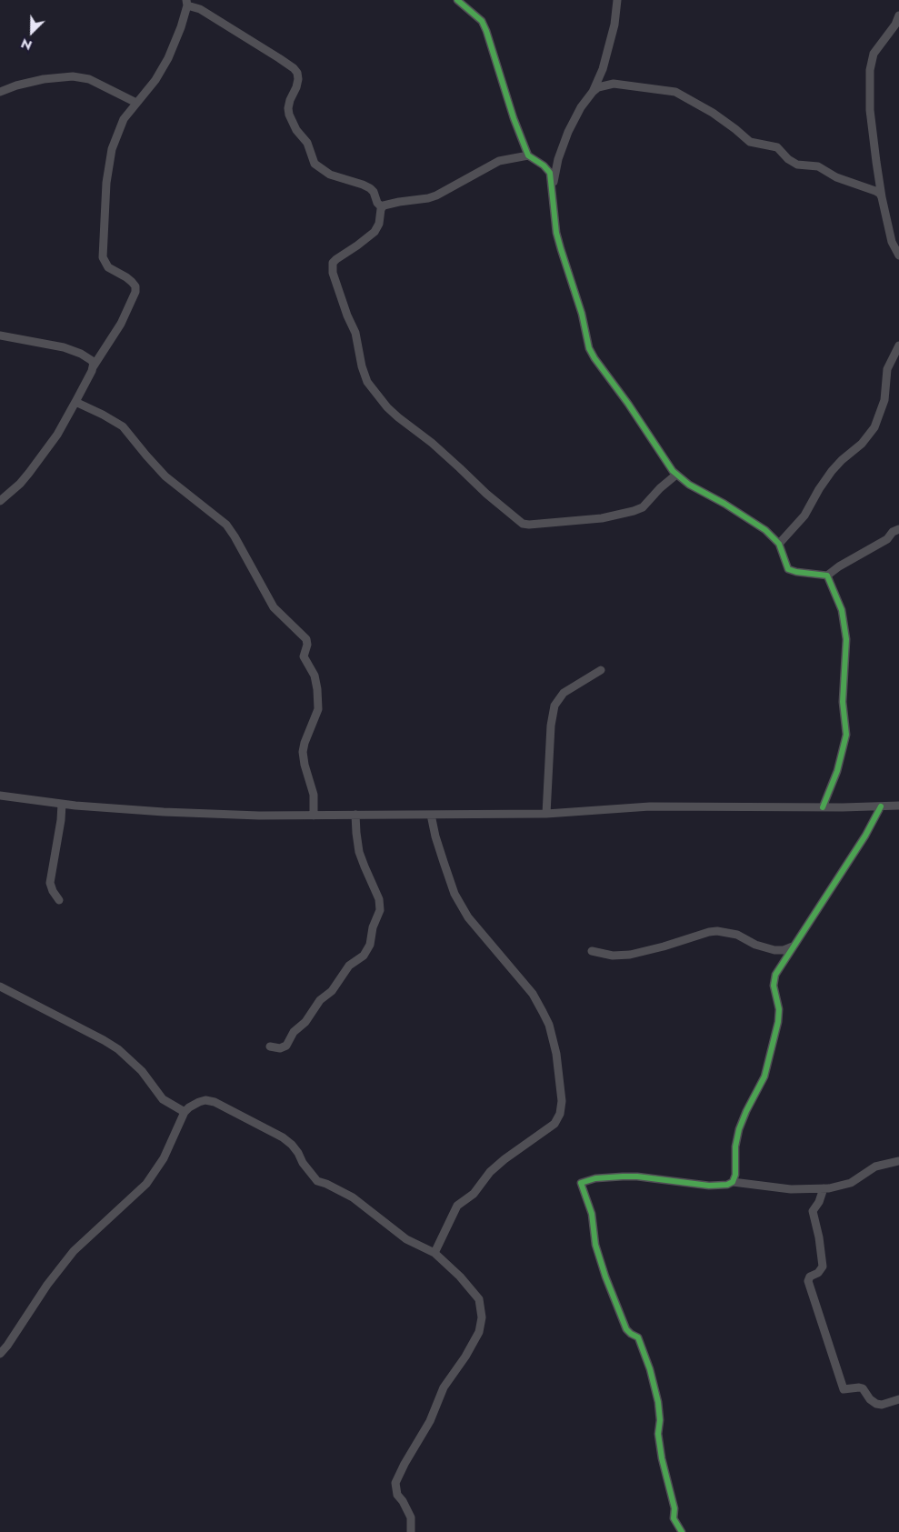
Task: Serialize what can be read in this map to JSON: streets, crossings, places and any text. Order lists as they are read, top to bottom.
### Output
{
  "north": "bottom left"
}
